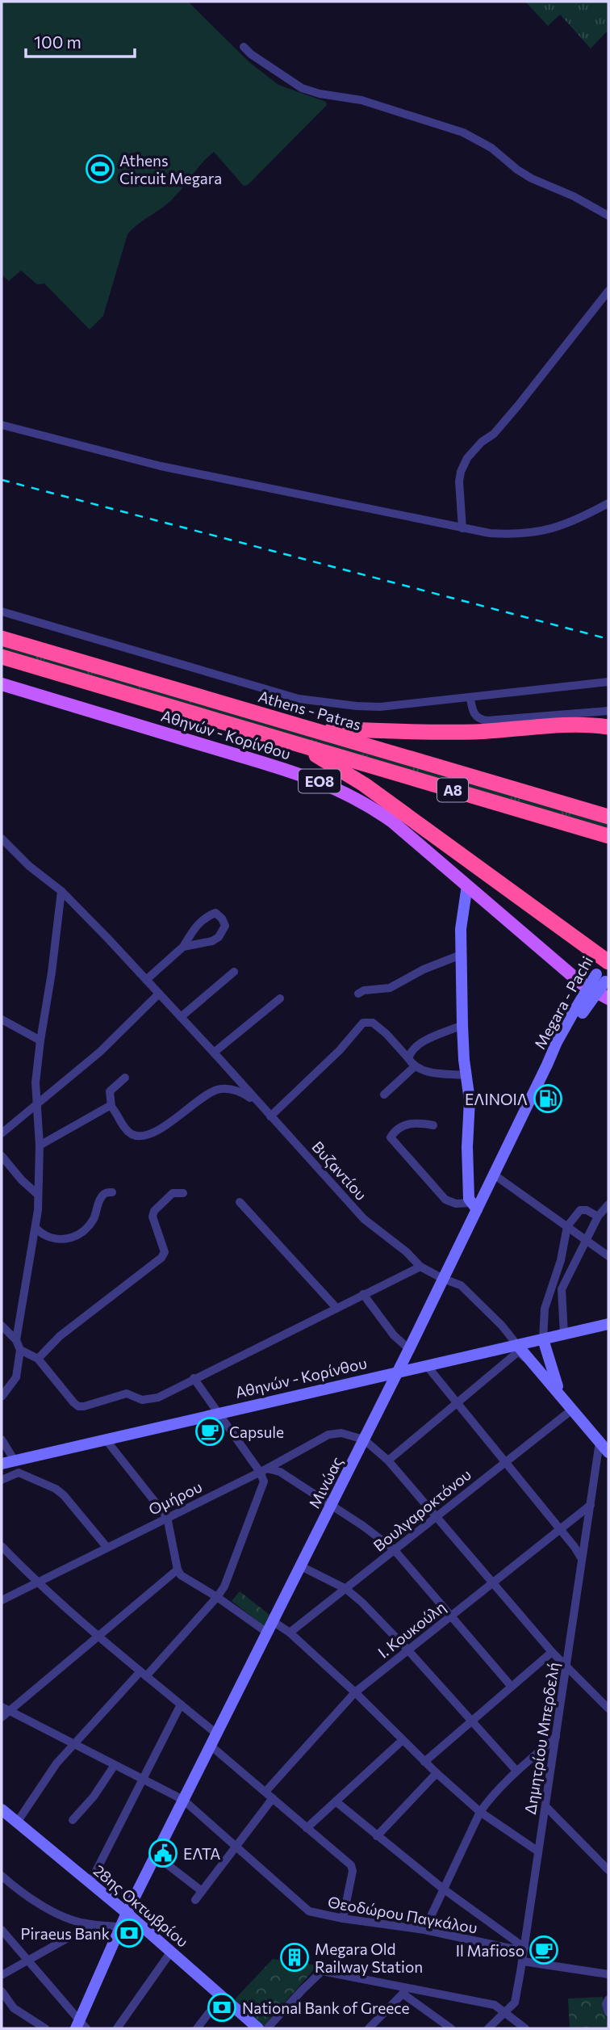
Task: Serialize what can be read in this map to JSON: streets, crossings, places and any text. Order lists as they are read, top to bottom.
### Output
{
  "streets": {
    "highway": ["Athens - Patras", "Α8"],
    "main road": [
      "Αθηνών - Κορίνθου",
      "ΕΟ8",
      "Megara - Pachi",
      "Βυζαντίου",
      "Μινώας",
      "28ης Οκτωβρίου"
    ],
    "street": [
      "Ομήρου",
      "Βουλγαροκτόνου",
      "Ι. Κουκούλη",
      "Δημητρίου Μπερδελή",
      "Θεοδώρου Παγκάλου"
    ]
  },
  "crossings": [
    ["Αθηνών - Κορίνθου", "Βυζαντίου"],
    ["Αθηνών - Κορίνθου", "Μινώας"],
    ["Megara - Pachi", "Μινώας"],
    ["Βυζαντίου", "Μινώας"],
    ["Βυζαντίου", "Βουλγαροκτόνου"],
    ["Βυζαντίου", "Δημητρίου Μπερδελή"],
    ["Μινώας", "Ομήρου"],
    ["Μινώας", "28ης Οκτωβρίου"],
    ["Μινώας", "Θεοδώρου Παγκάλου"],
    ["Ι. Κουκούλη", "Δημητρίου Μπερδελή"],
    ["Ι. Κουκούλη", "Θεοδώρου Παγκάλου"],
    ["Δημητρίου Μπερδελή", "Θεοδώρου Παγκάλου"]
  ],
  "places": {
    "sports": ["Athens Circuit Megara"],
    "fuel station": ["ΕΛΙΝΟΙΛ"],
    "cafe": ["Capsule", "Il Mafioso"],
    "public building": ["ΕΛΤΑ"],
    "bank": ["Piraeus Bank", "National Bank of Greece"],
    "building": ["Megara Old Railway Station"]
  },
  "scale_bar": "100 m"
}
